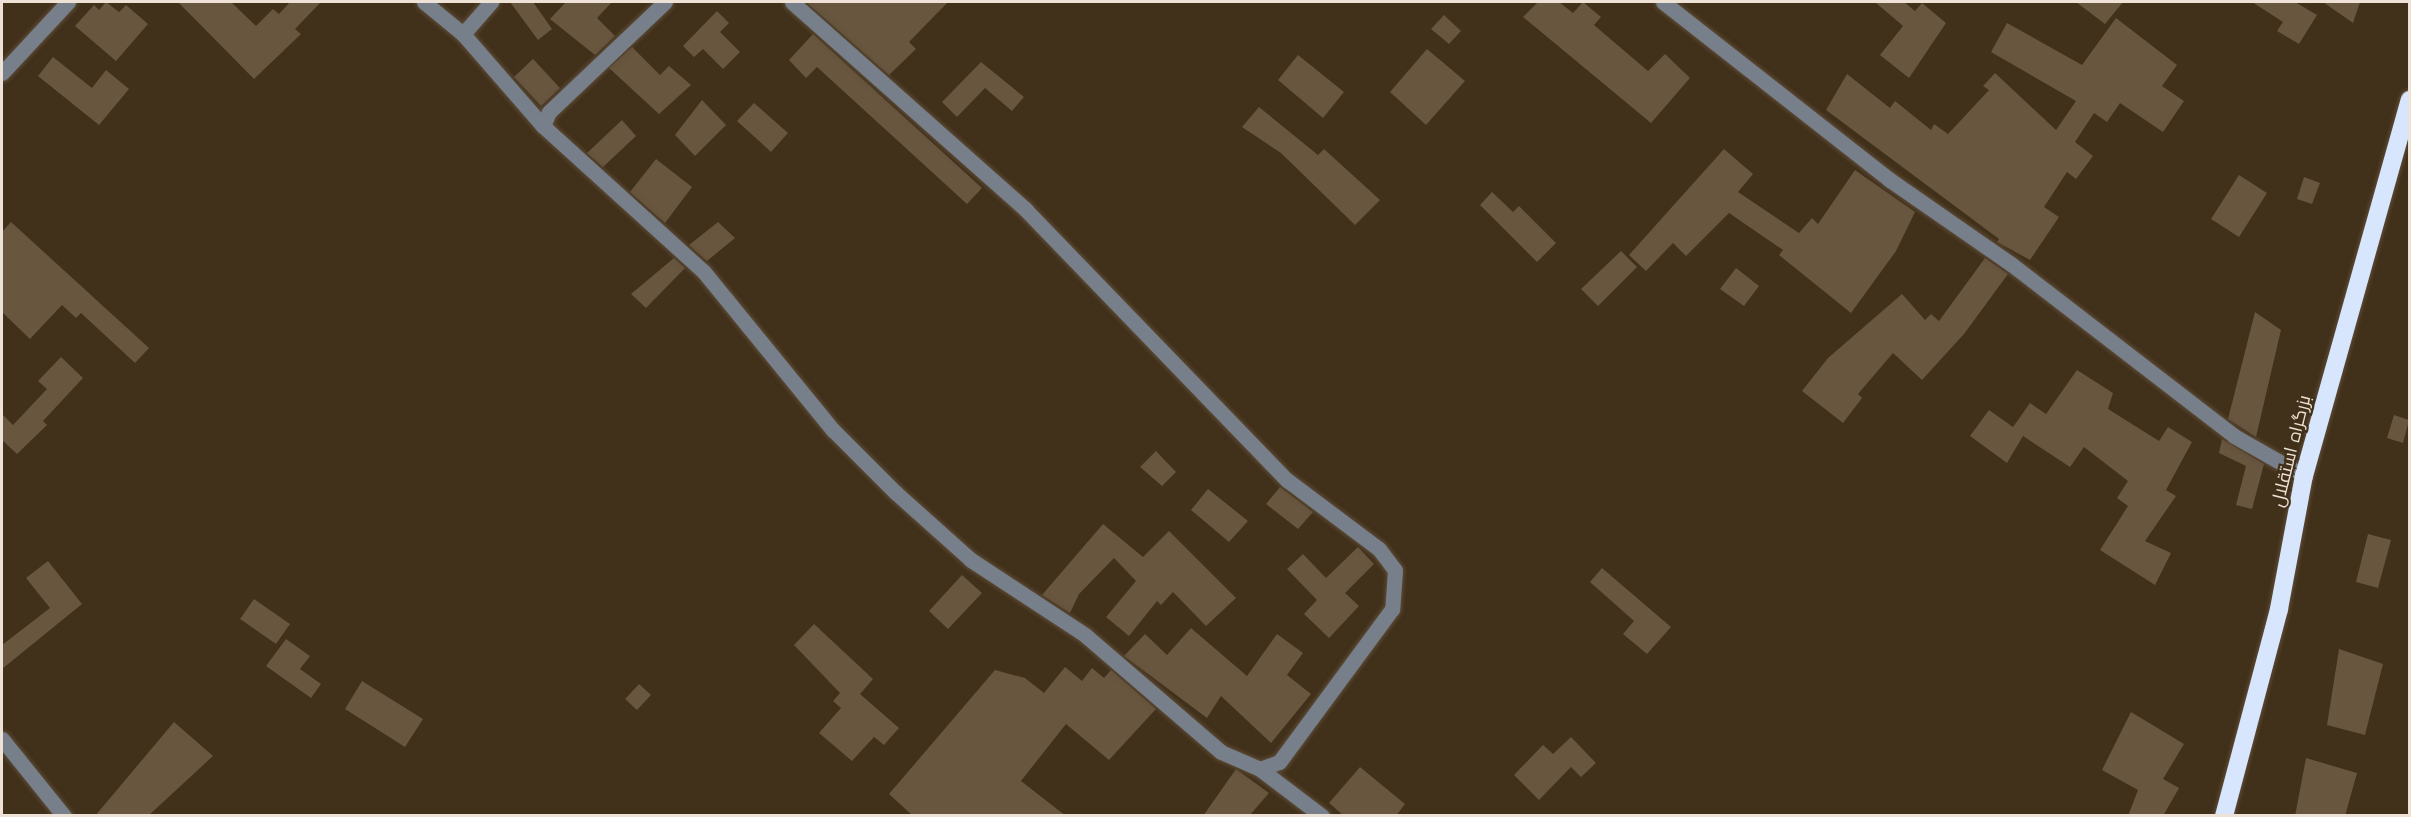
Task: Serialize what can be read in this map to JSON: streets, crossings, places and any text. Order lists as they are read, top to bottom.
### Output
{
  "streets": {
    "highway": ["بزرگراه استقلال"]
  }
}
